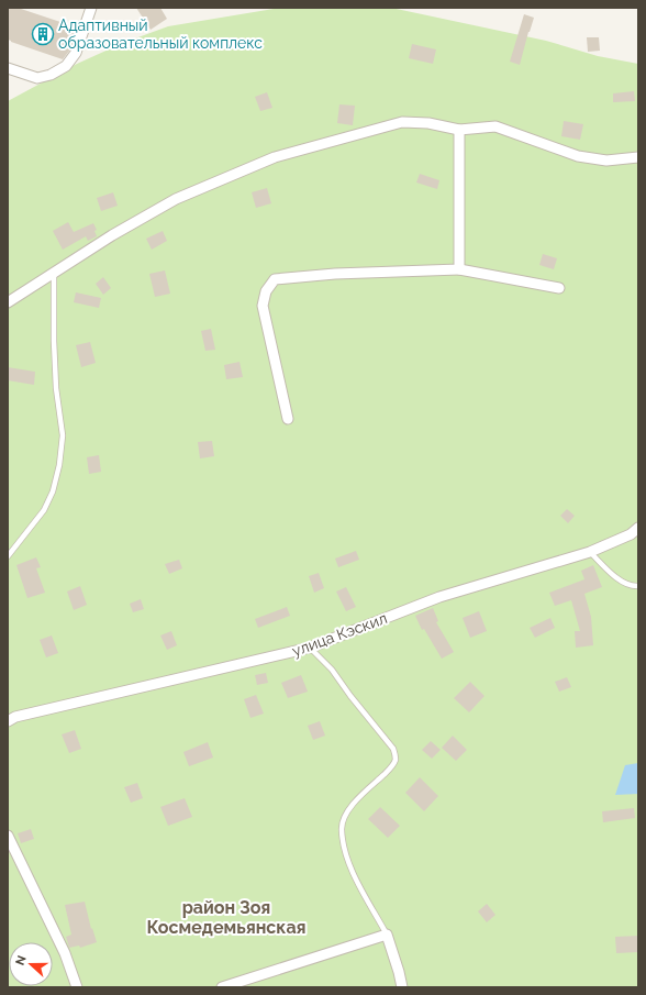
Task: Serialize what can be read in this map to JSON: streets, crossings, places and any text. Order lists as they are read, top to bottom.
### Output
{
  "streets": {
    "street": ["улица Кэскил"]
  },
  "districts": ["район Зоя Космедемьянская"],
  "places": {
    "building": ["Адаптивный образовательный комплекс"]
  },
  "north": "left"
}
